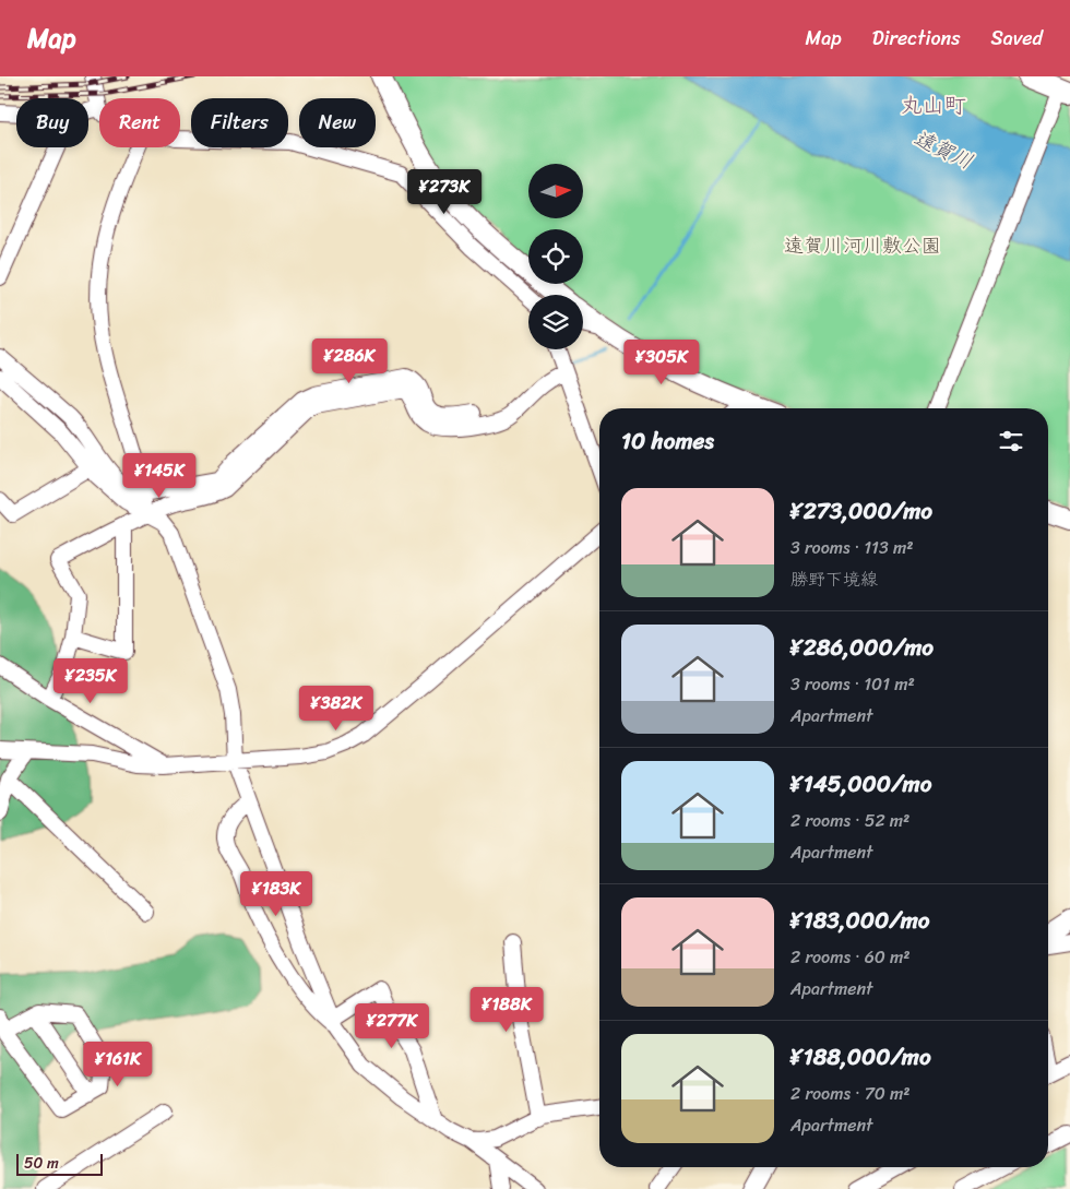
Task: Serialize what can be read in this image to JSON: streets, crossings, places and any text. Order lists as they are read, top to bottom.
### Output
{
  "districts": ["丸山町"],
  "water": ["遠賀川"],
  "parks": ["遠賀川河川敷公園"],
  "scale_bar": "50 m",
  "north": "right",
  "page": {
    "header": "Map",
    "nav": ["Map", "Directions", "Saved"],
    "chip": [
      "Buy",
      "Rent",
      "Filters",
      "New"
    ],
    "price": [
      "¥273K",
      "¥286K",
      "¥305K",
      "¥145K",
      "¥235K",
      "¥382K",
      "¥183K",
      "¥188K",
      "¥277K",
      "¥161K"
    ],
    "heading": "10 homes",
    "list": [
      {
        "name": "¥273,000/mo",
        "note": "3 rooms · 113 m² · 勝野下境線"
      },
      {
        "name": "¥286,000/mo",
        "note": "3 rooms · 101 m² · Apartment"
      },
      {
        "name": "¥145,000/mo",
        "note": "2 rooms · 52 m² · Apartment"
      },
      {
        "name": "¥183,000/mo",
        "note": "2 rooms · 60 m² · Apartment"
      },
      {
        "name": "¥188,000/mo",
        "note": "2 rooms · 70 m² · Apartment"
      }
    ],
    "scale": "50 m"
  }
}
